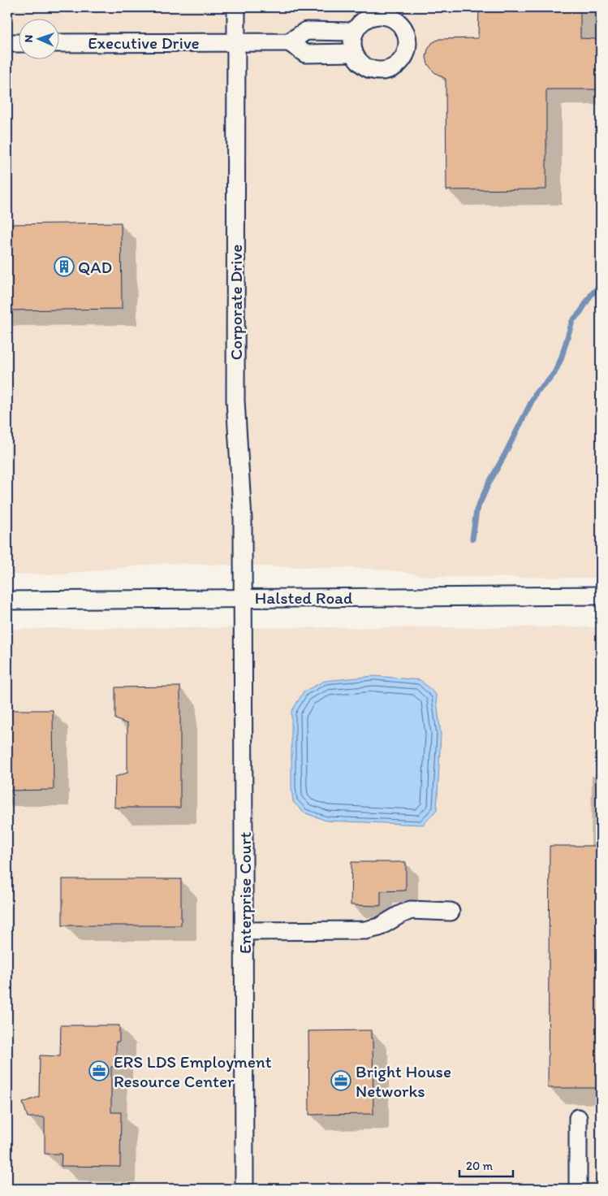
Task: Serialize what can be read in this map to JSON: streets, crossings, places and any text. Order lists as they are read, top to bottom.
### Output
{
  "streets": {
    "street": [
      "Executive Drive",
      "Corporate Drive",
      "Halsted Road",
      "Enterprise Court"
    ]
  },
  "crossings": [
    ["Executive Drive", "Corporate Drive"],
    ["Corporate Drive", "Halsted Road"],
    ["Corporate Drive", "Enterprise Court"],
    ["Halsted Road", "Enterprise Court"]
  ],
  "places": {
    "building": ["QAD"],
    "office": ["ERS LDS Employment Resource Center", "Bright House Networks"]
  },
  "scale_bar": "20 m",
  "north": "left"
}
